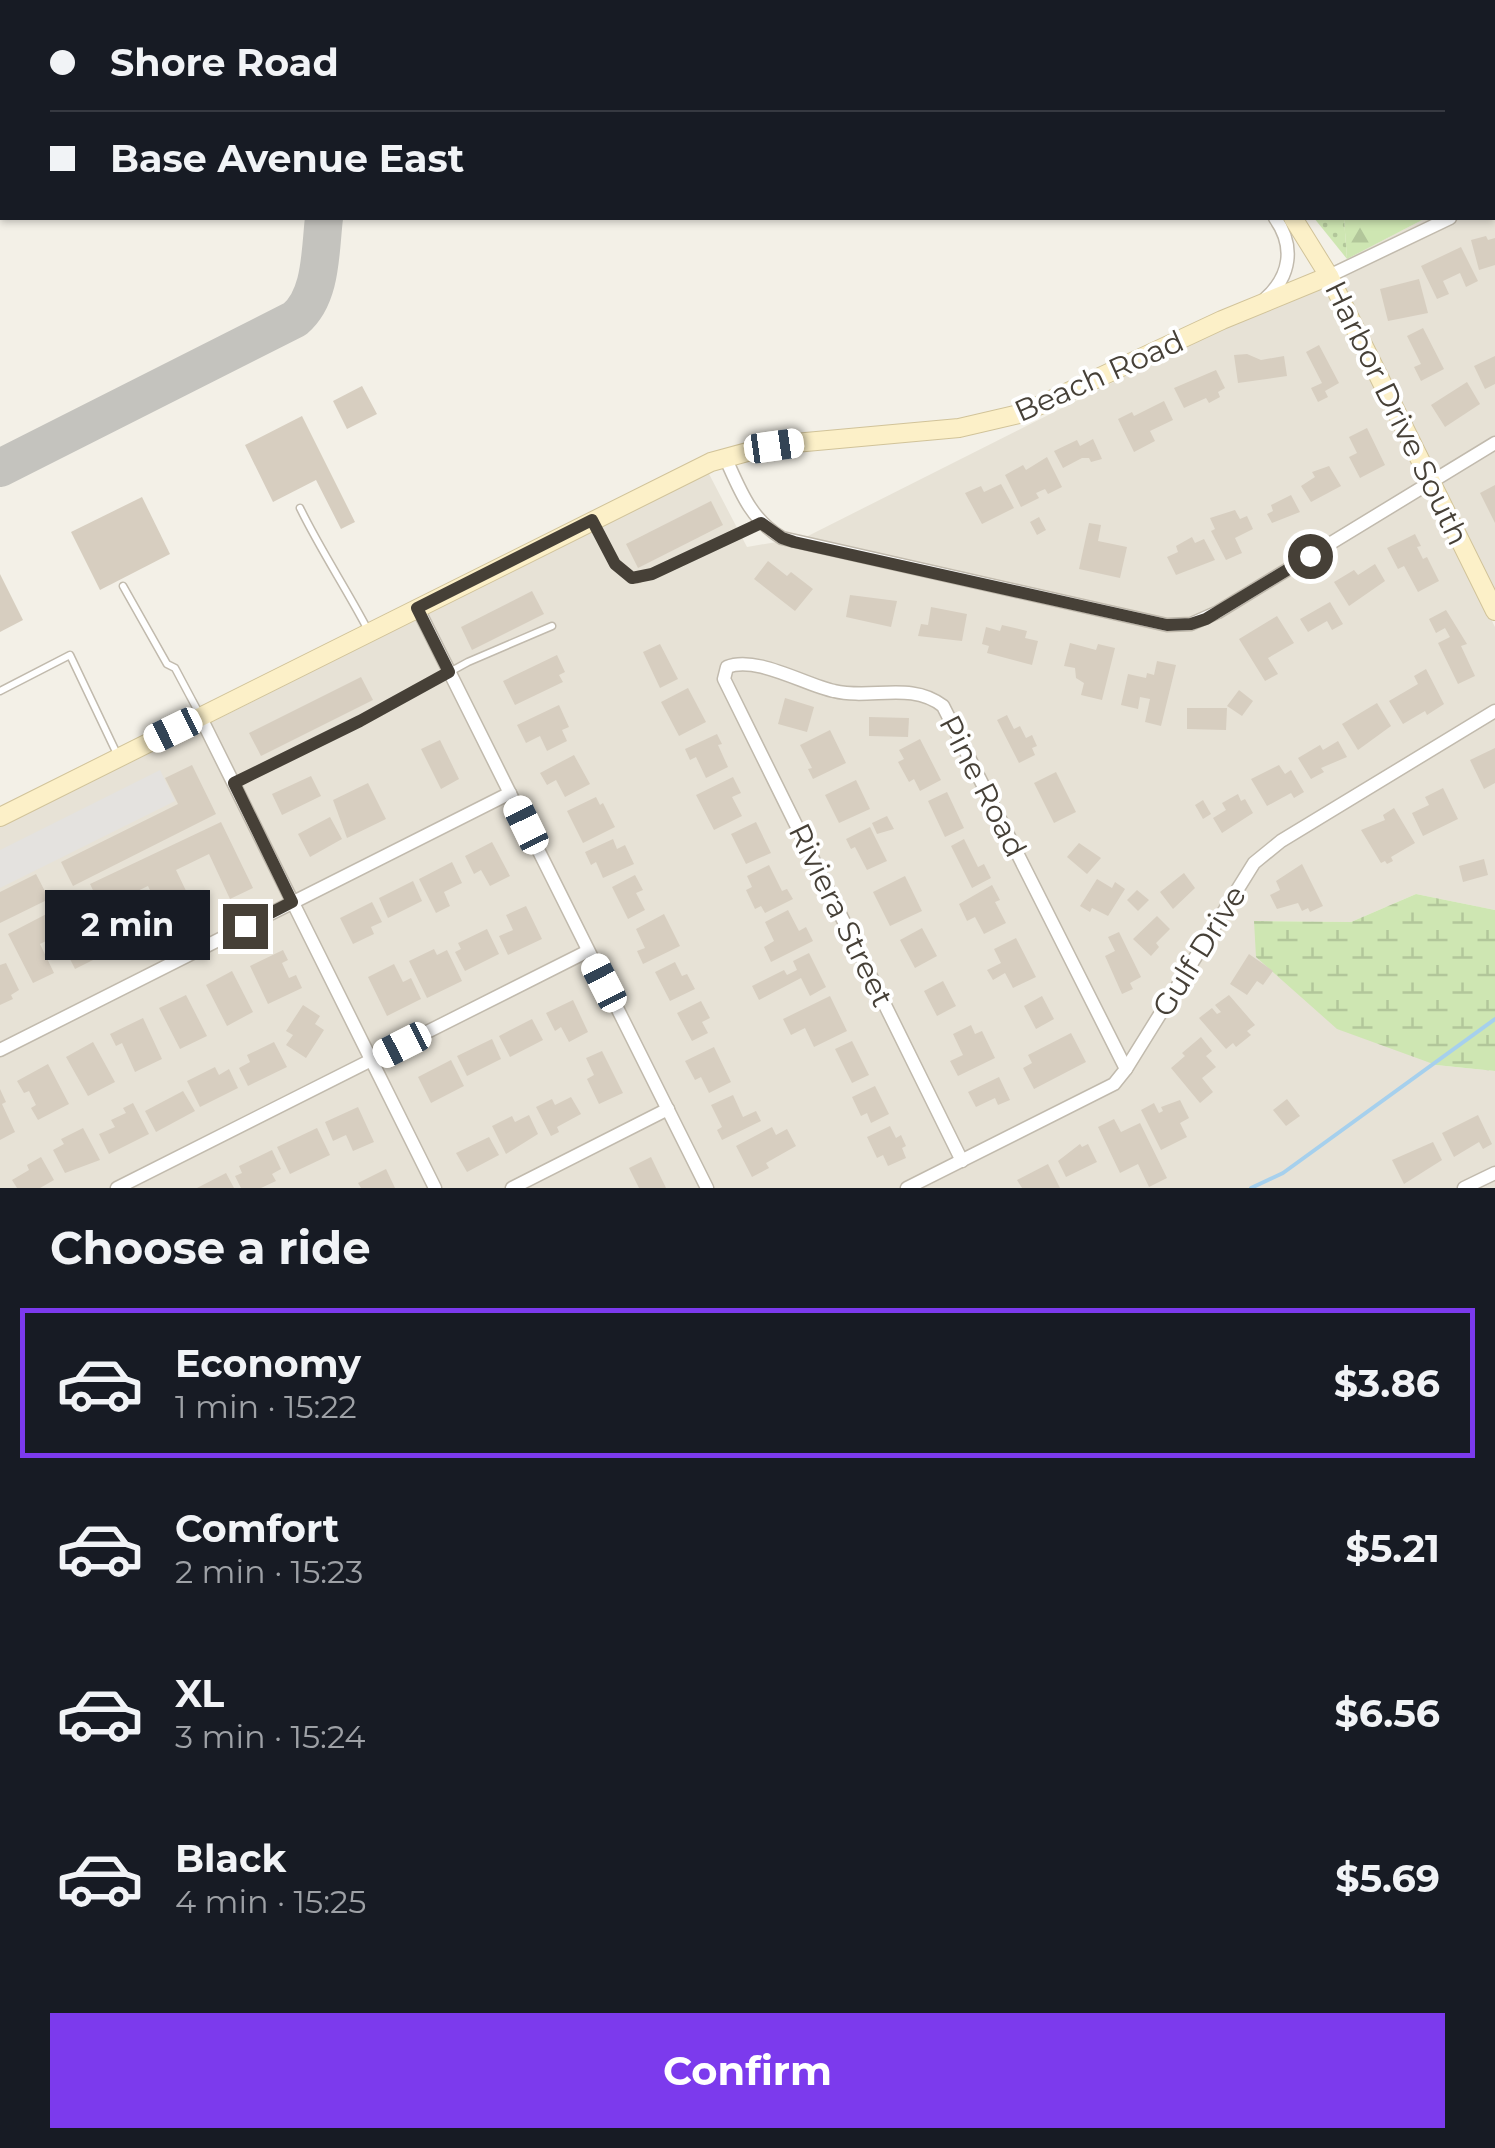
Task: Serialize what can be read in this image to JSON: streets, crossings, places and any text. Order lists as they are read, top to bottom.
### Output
{
  "streets": {
    "street": [
      "Beach Road",
      "Harbor Drive South",
      "Pine Road",
      "Riviera Street",
      "Gulf Drive"
    ]
  },
  "crossings": [
    ["Beach Road", "Harbor Drive South"],
    ["Pine Road", "Riviera Street"],
    ["Pine Road", "Gulf Drive"],
    ["Riviera Street", "Gulf Drive"]
  ],
  "page": {
    "banner": ["Shore Road", "Base Avenue East"],
    "bubble": "2 min",
    "heading": "Choose a ride",
    "list": [
      {
        "name": "Economy",
        "note": "1 min · 15:22",
        "value": "$3.86"
      },
      {
        "name": "Comfort",
        "note": "2 min · 15:23",
        "value": "$5.21"
      },
      {
        "name": "XL",
        "note": "3 min · 15:24",
        "value": "$6.56"
      },
      {
        "name": "Black",
        "note": "4 min · 15:25",
        "value": "$5.69"
      }
    ],
    "buttons": "Confirm"
  }
}
